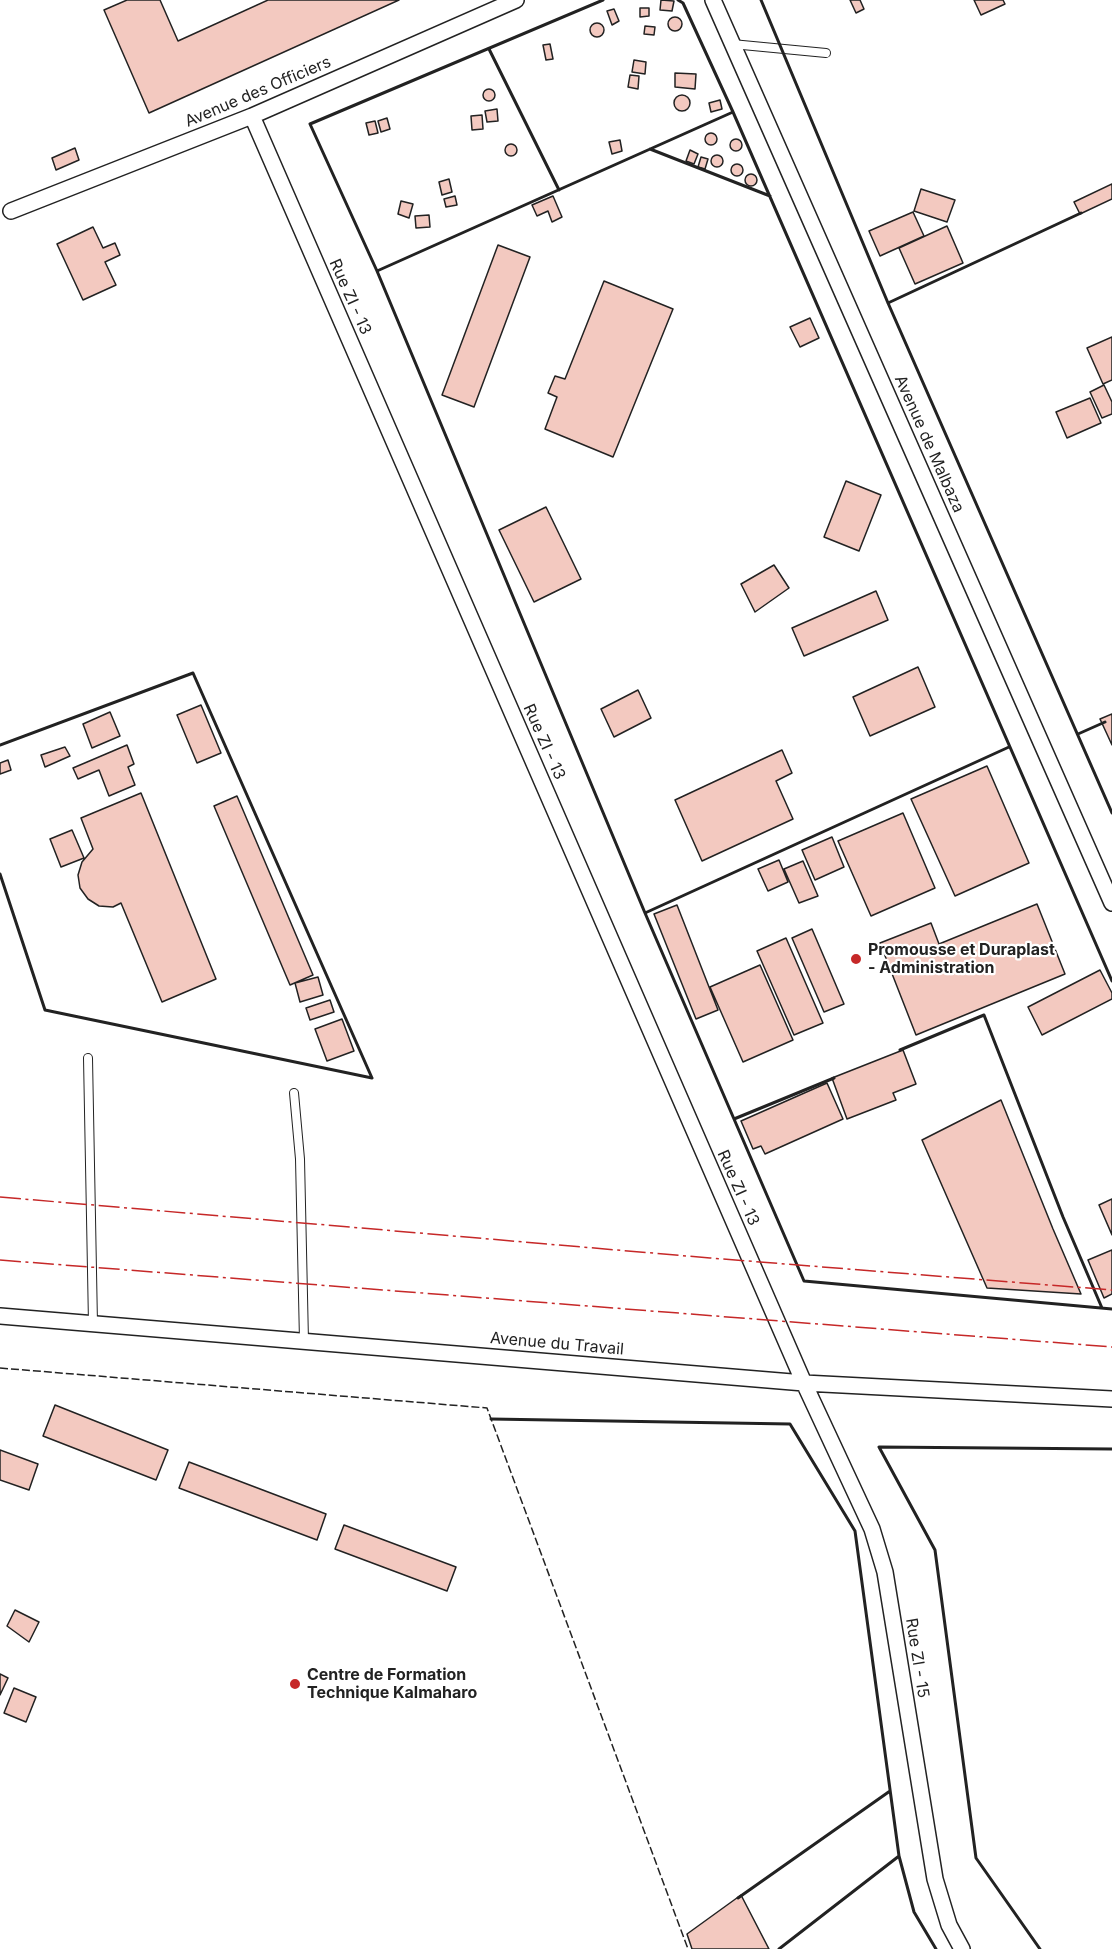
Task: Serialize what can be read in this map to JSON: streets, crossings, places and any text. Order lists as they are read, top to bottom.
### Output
{
  "streets": {
    "street": [
      "Avenue des Officiers",
      "Rue ZI - 13",
      "Avenue de Malbaza",
      "Avenue du Travail",
      "Rue ZI - 15"
    ]
  },
  "crossings": [
    ["Avenue des Officiers", "Rue ZI - 13"],
    ["Rue ZI - 13", "Avenue du Travail"],
    ["Rue ZI - 13", "Rue ZI - 15"],
    ["Avenue du Travail", "Rue ZI - 15"]
  ],
  "places": ["Promousse et Duraplast - Administration", "Centre de Formation Technique Kalmaharo"]
}
